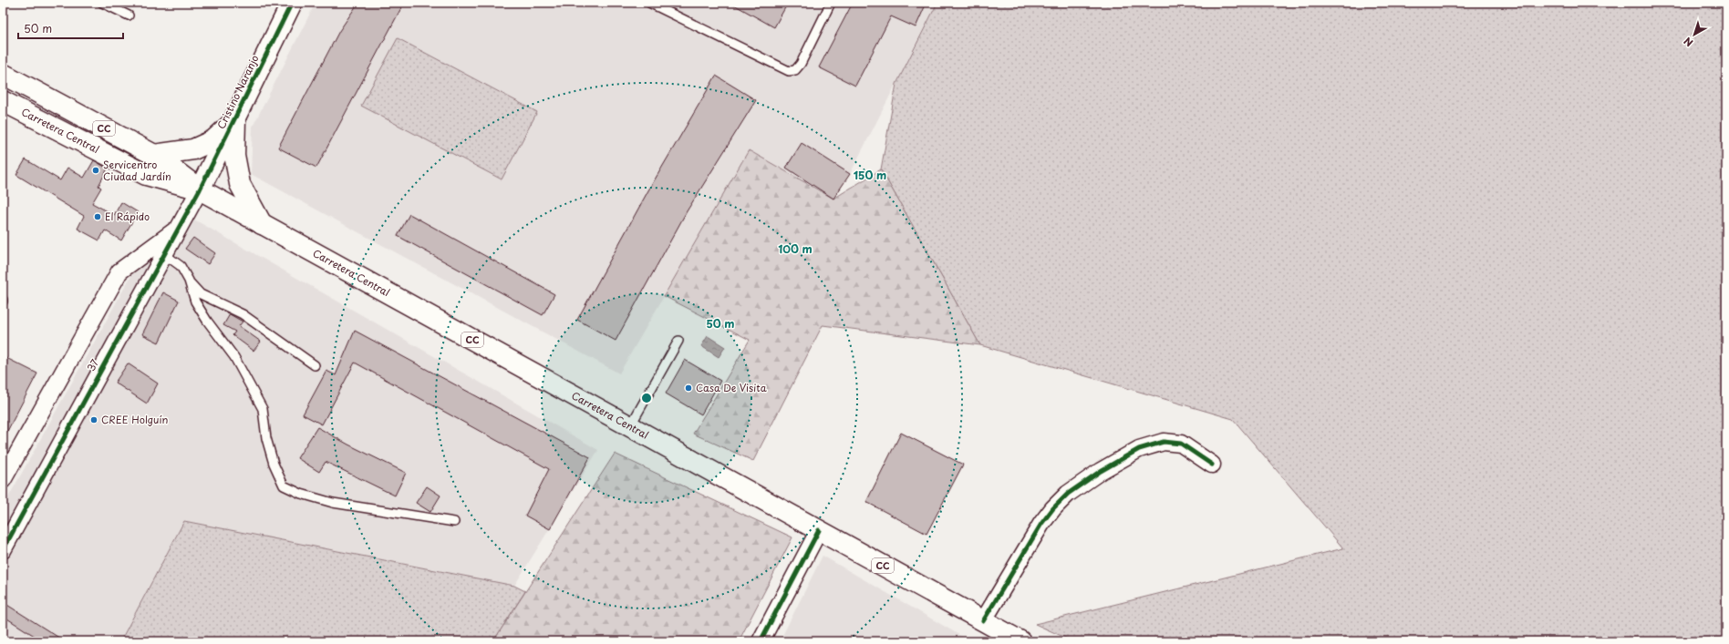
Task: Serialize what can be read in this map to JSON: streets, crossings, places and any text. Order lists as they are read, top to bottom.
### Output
{
  "streets": {
    "main road": ["Cristino Naranjo", "CC", "Carretera Central"],
    "street": ["37"]
  },
  "crossings": [
    ["Cristino Naranjo", "Carretera Central"],
    ["Cristino Naranjo", "37"],
    ["Carretera Central", "37"]
  ],
  "places": [
    "Servicentro Ciudad Jardín",
    "El Rápido",
    "Casa De Visita",
    "CREE Holguín"
  ],
  "scale_bar": "50 m",
  "north": "bottom left",
  "rings": ["150 m", "100 m", "50 m"]
}
